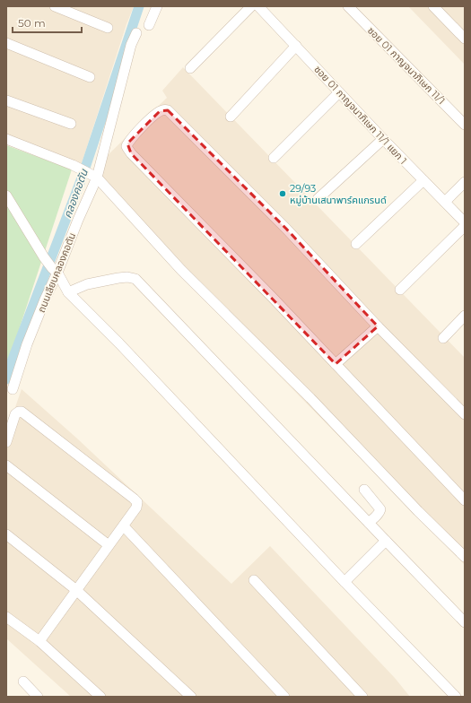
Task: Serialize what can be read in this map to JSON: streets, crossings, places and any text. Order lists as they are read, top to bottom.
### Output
{
  "streets": {
    "street": ["ซอย 01 กาญจนาภิเษก 11/1", "ซอย 01 กาญจนาภิเษก 11/1 แยก 1", "ถนนเลียบคลองคอตัน"]
  },
  "water": ["คลองคอตัน"],
  "places": ["29/93 หมู่บ้านเสนาพาร์คแกรนด์"],
  "scale_bar": "50 m"
}
